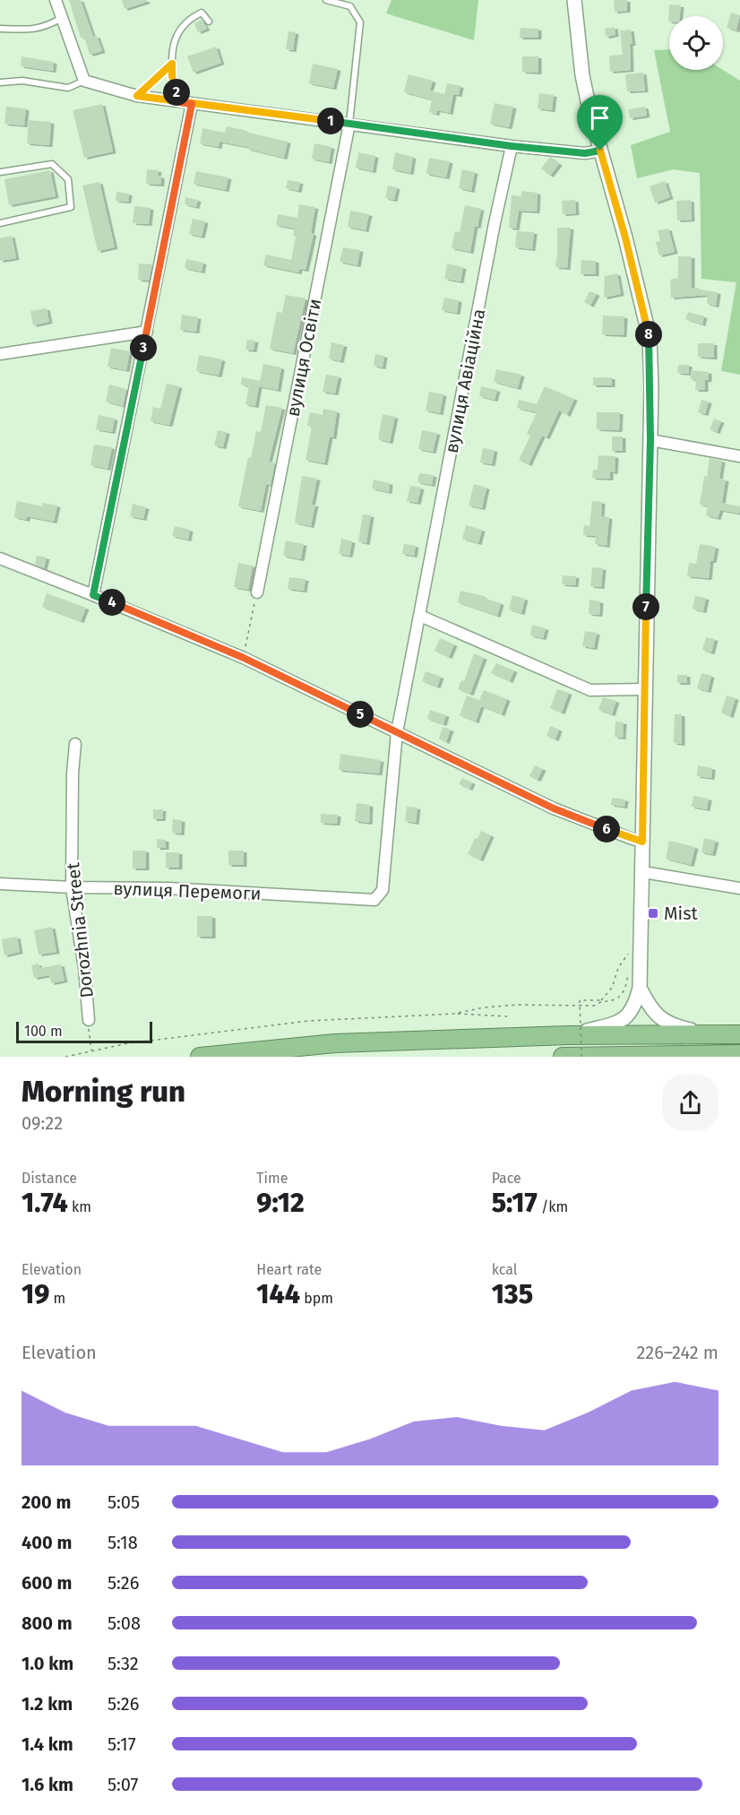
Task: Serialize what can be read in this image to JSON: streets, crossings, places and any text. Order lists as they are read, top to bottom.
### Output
{
  "streets": {
    "street": [
      "вулиця Освіти",
      "вулиця Авіаційна",
      "вулиця Перемоги",
      "Dorozhnia Street"
    ]
  },
  "crossings": [
    ["вулиця Авіаційна", "вулиця Перемоги"],
    ["вулиця Перемоги", "Dorozhnia Street"]
  ],
  "places": {
    "transit": ["Mist"]
  },
  "scale_bar": "100 m",
  "page": {
    "pins": [
      "2",
      "1",
      "8",
      "3",
      "4",
      "7",
      "5",
      "6"
    ],
    "scale": "100 m",
    "heading": ["Morning run", "09:22"],
    "stats": [
      ["Distance", "1.74 km"],
      ["Time", "9:12"],
      ["Pace", "5:17 /km"],
      ["Elevation", "19 m"],
      ["Heart rate", "144 bpm"],
      ["kcal", "135"]
    ],
    "chart": ["Elevation", "226–242 m"],
    "list": [
      {
        "name": "200 m",
        "note": "5:05"
      },
      {
        "name": "400 m",
        "note": "5:18"
      },
      {
        "name": "600 m",
        "note": "5:26"
      },
      {
        "name": "800 m",
        "note": "5:08"
      },
      {
        "name": "1.0 km",
        "note": "5:32"
      },
      {
        "name": "1.2 km",
        "note": "5:26"
      },
      {
        "name": "1.4 km",
        "note": "5:17"
      },
      {
        "name": "1.6 km",
        "note": "5:07"
      }
    ]
  }
}
